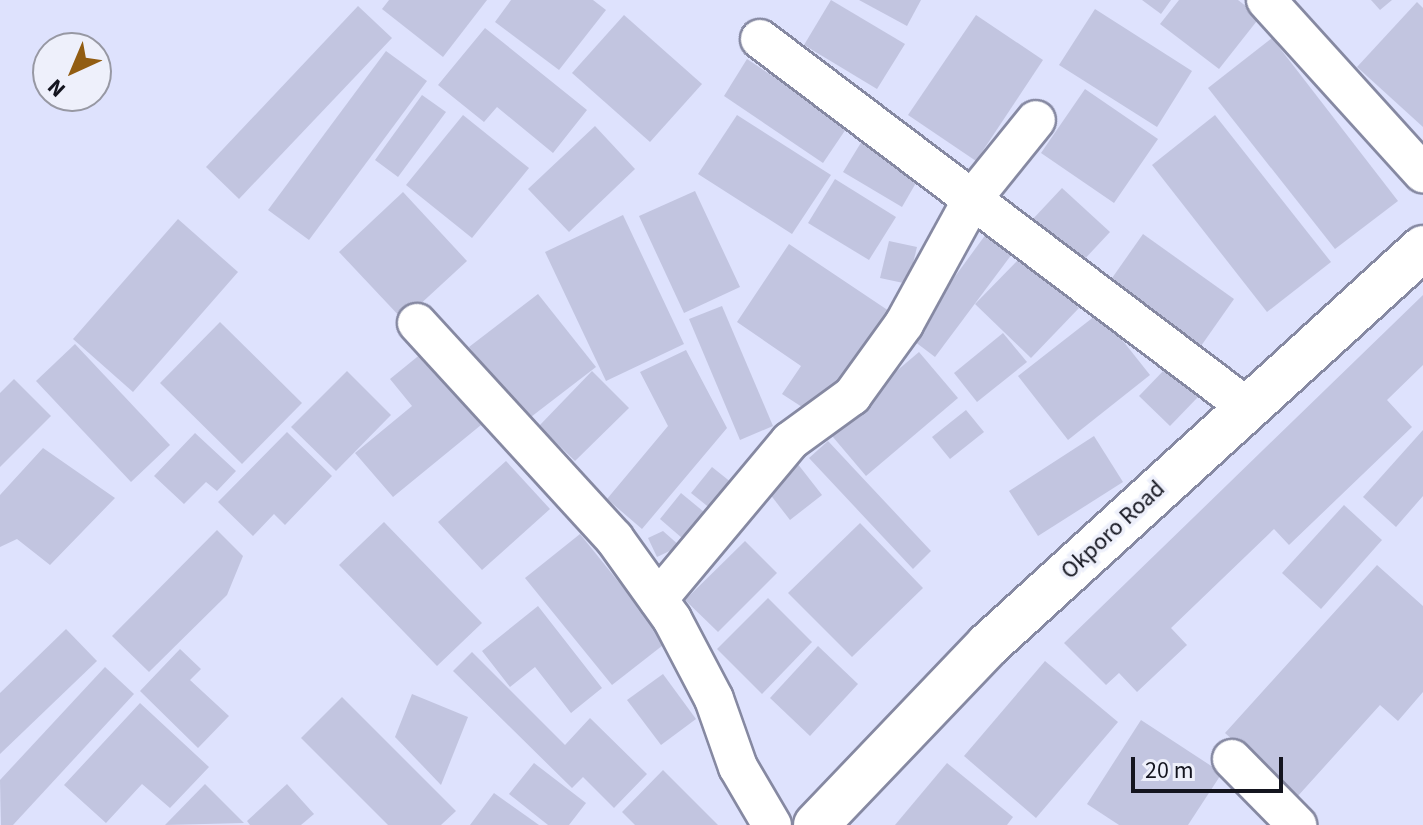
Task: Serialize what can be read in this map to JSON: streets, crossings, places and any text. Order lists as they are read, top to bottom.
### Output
{
  "streets": {
    "main road": ["Okporo Road"]
  },
  "scale_bar": "20 m",
  "north": "bottom left"
}
